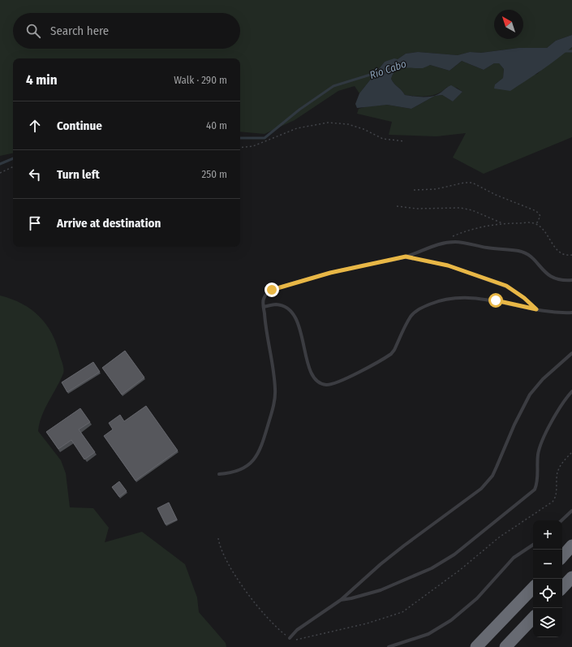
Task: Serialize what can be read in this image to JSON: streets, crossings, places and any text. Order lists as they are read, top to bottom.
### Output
{
  "water": ["Río Cabo"],
  "north": "top left",
  "page": {
    "search": "Search here",
    "heading": ["4 min", "Walk · 290 m"],
    "list": [
      ["Continue", "40 m"],
      ["Turn left", "250 m"],
      "Arrive at destination"
    ],
    "map_buttons": ["+", "−"]
  }
}
